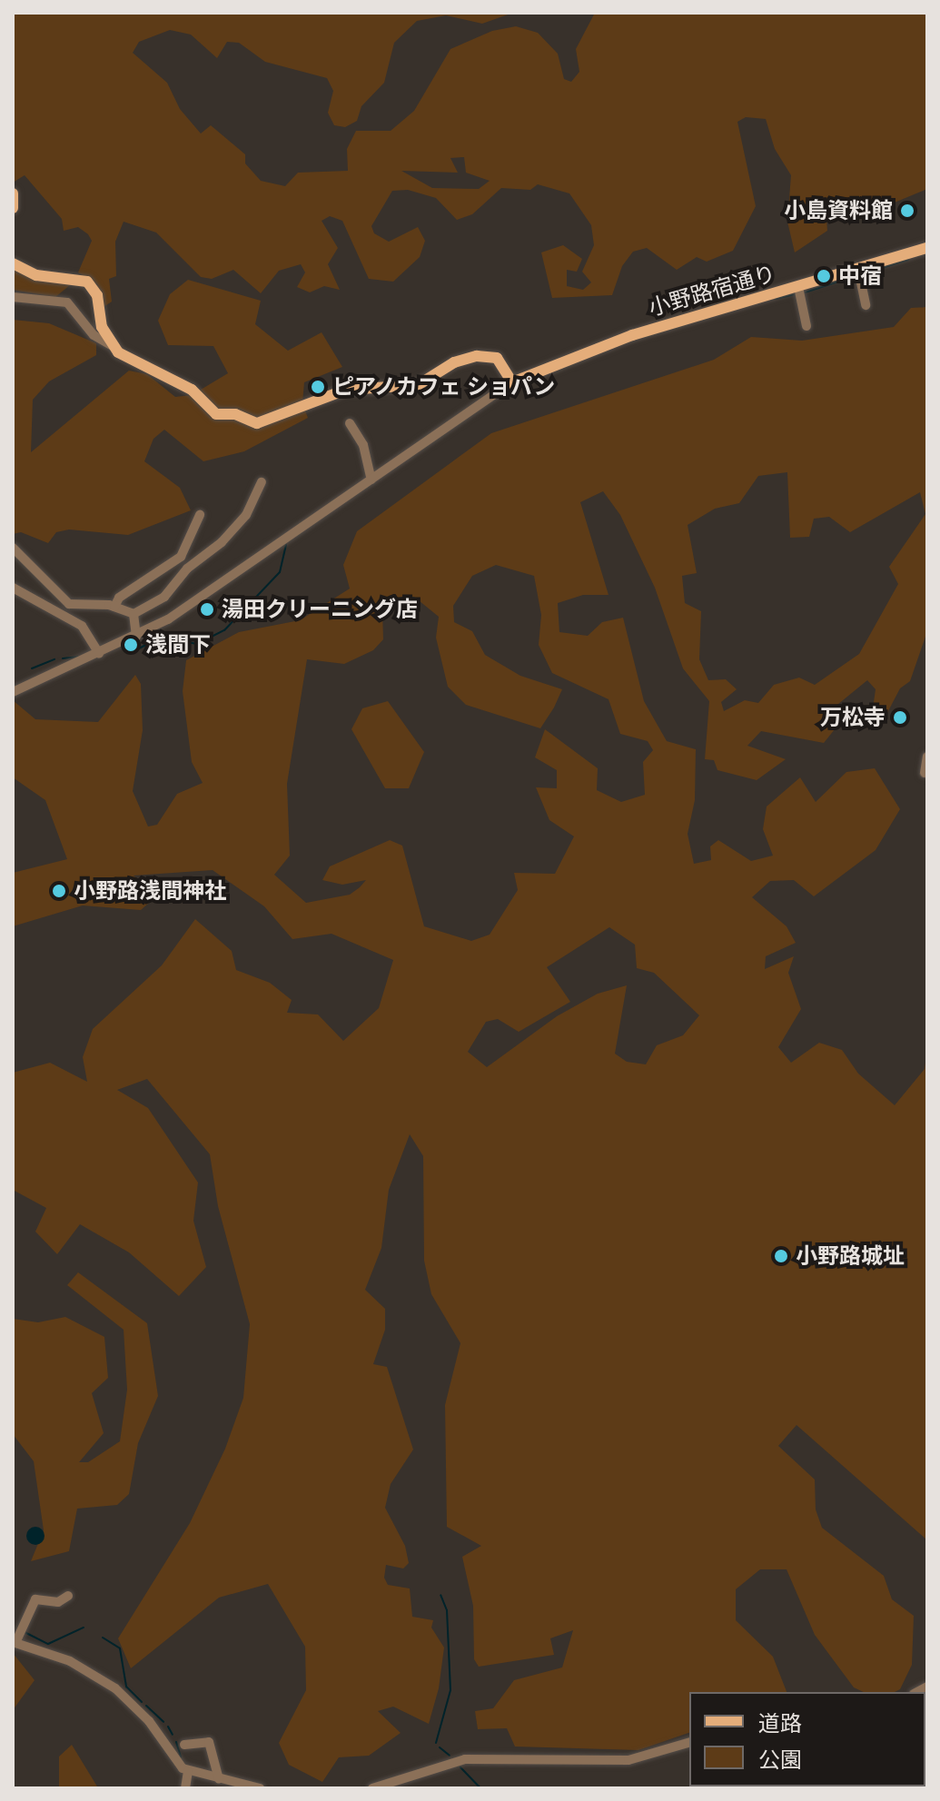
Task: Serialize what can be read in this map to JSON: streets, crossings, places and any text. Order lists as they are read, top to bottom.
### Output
{
  "streets": {
    "main road": ["小野路宿通り"]
  },
  "places": [
    "小島資料館",
    "中宿",
    "ピアノカフェ ショパン",
    "湯田クリーニング店",
    "浅間下",
    "万松寺",
    "小野路浅間神社",
    "小野路城址"
  ],
  "legend": ["道路", "公園"]
}
